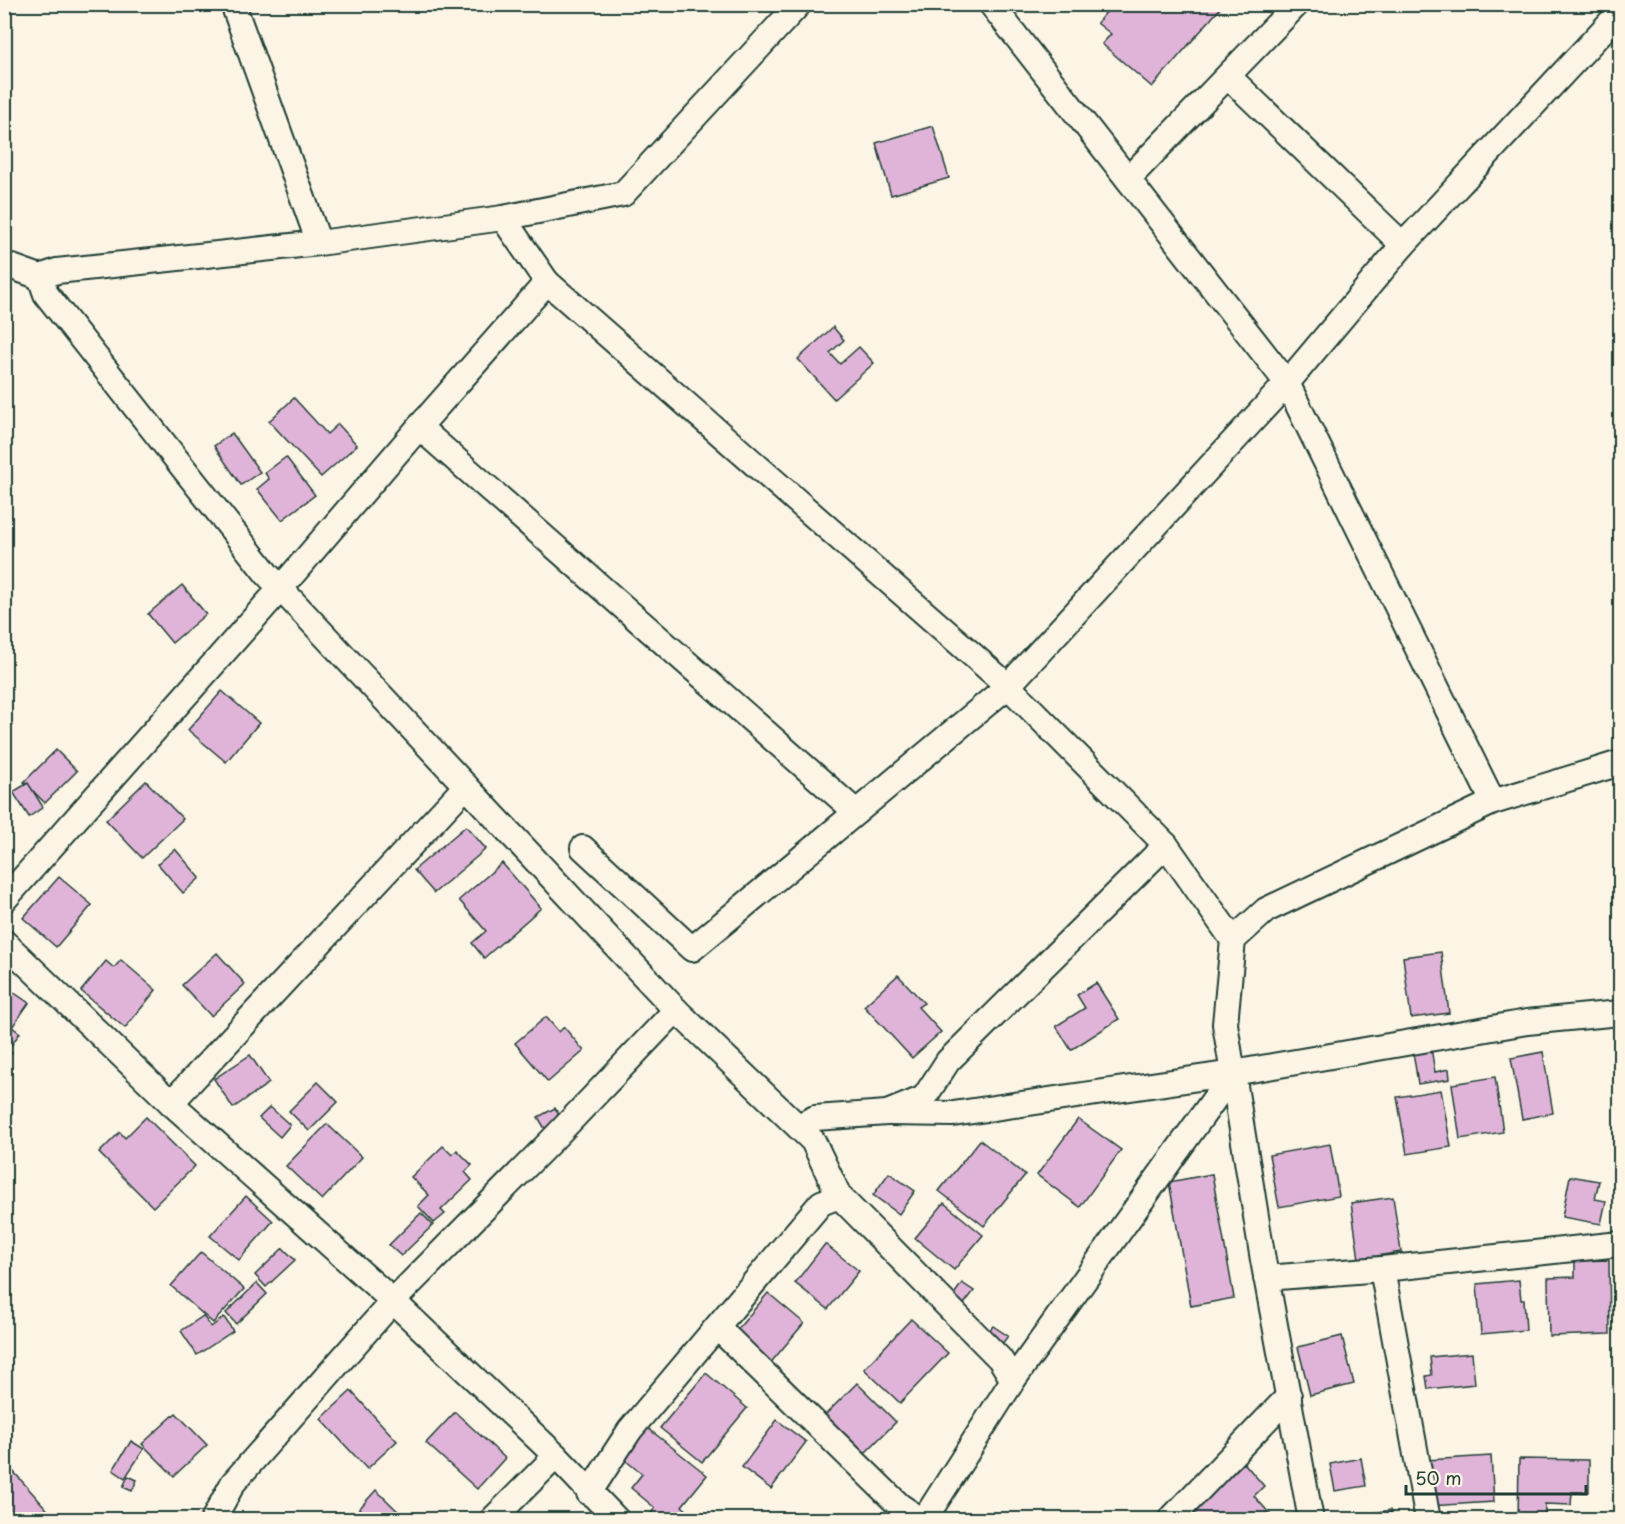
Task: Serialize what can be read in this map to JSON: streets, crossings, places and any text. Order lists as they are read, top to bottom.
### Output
{
  "scale_bar": "50 m"
}
